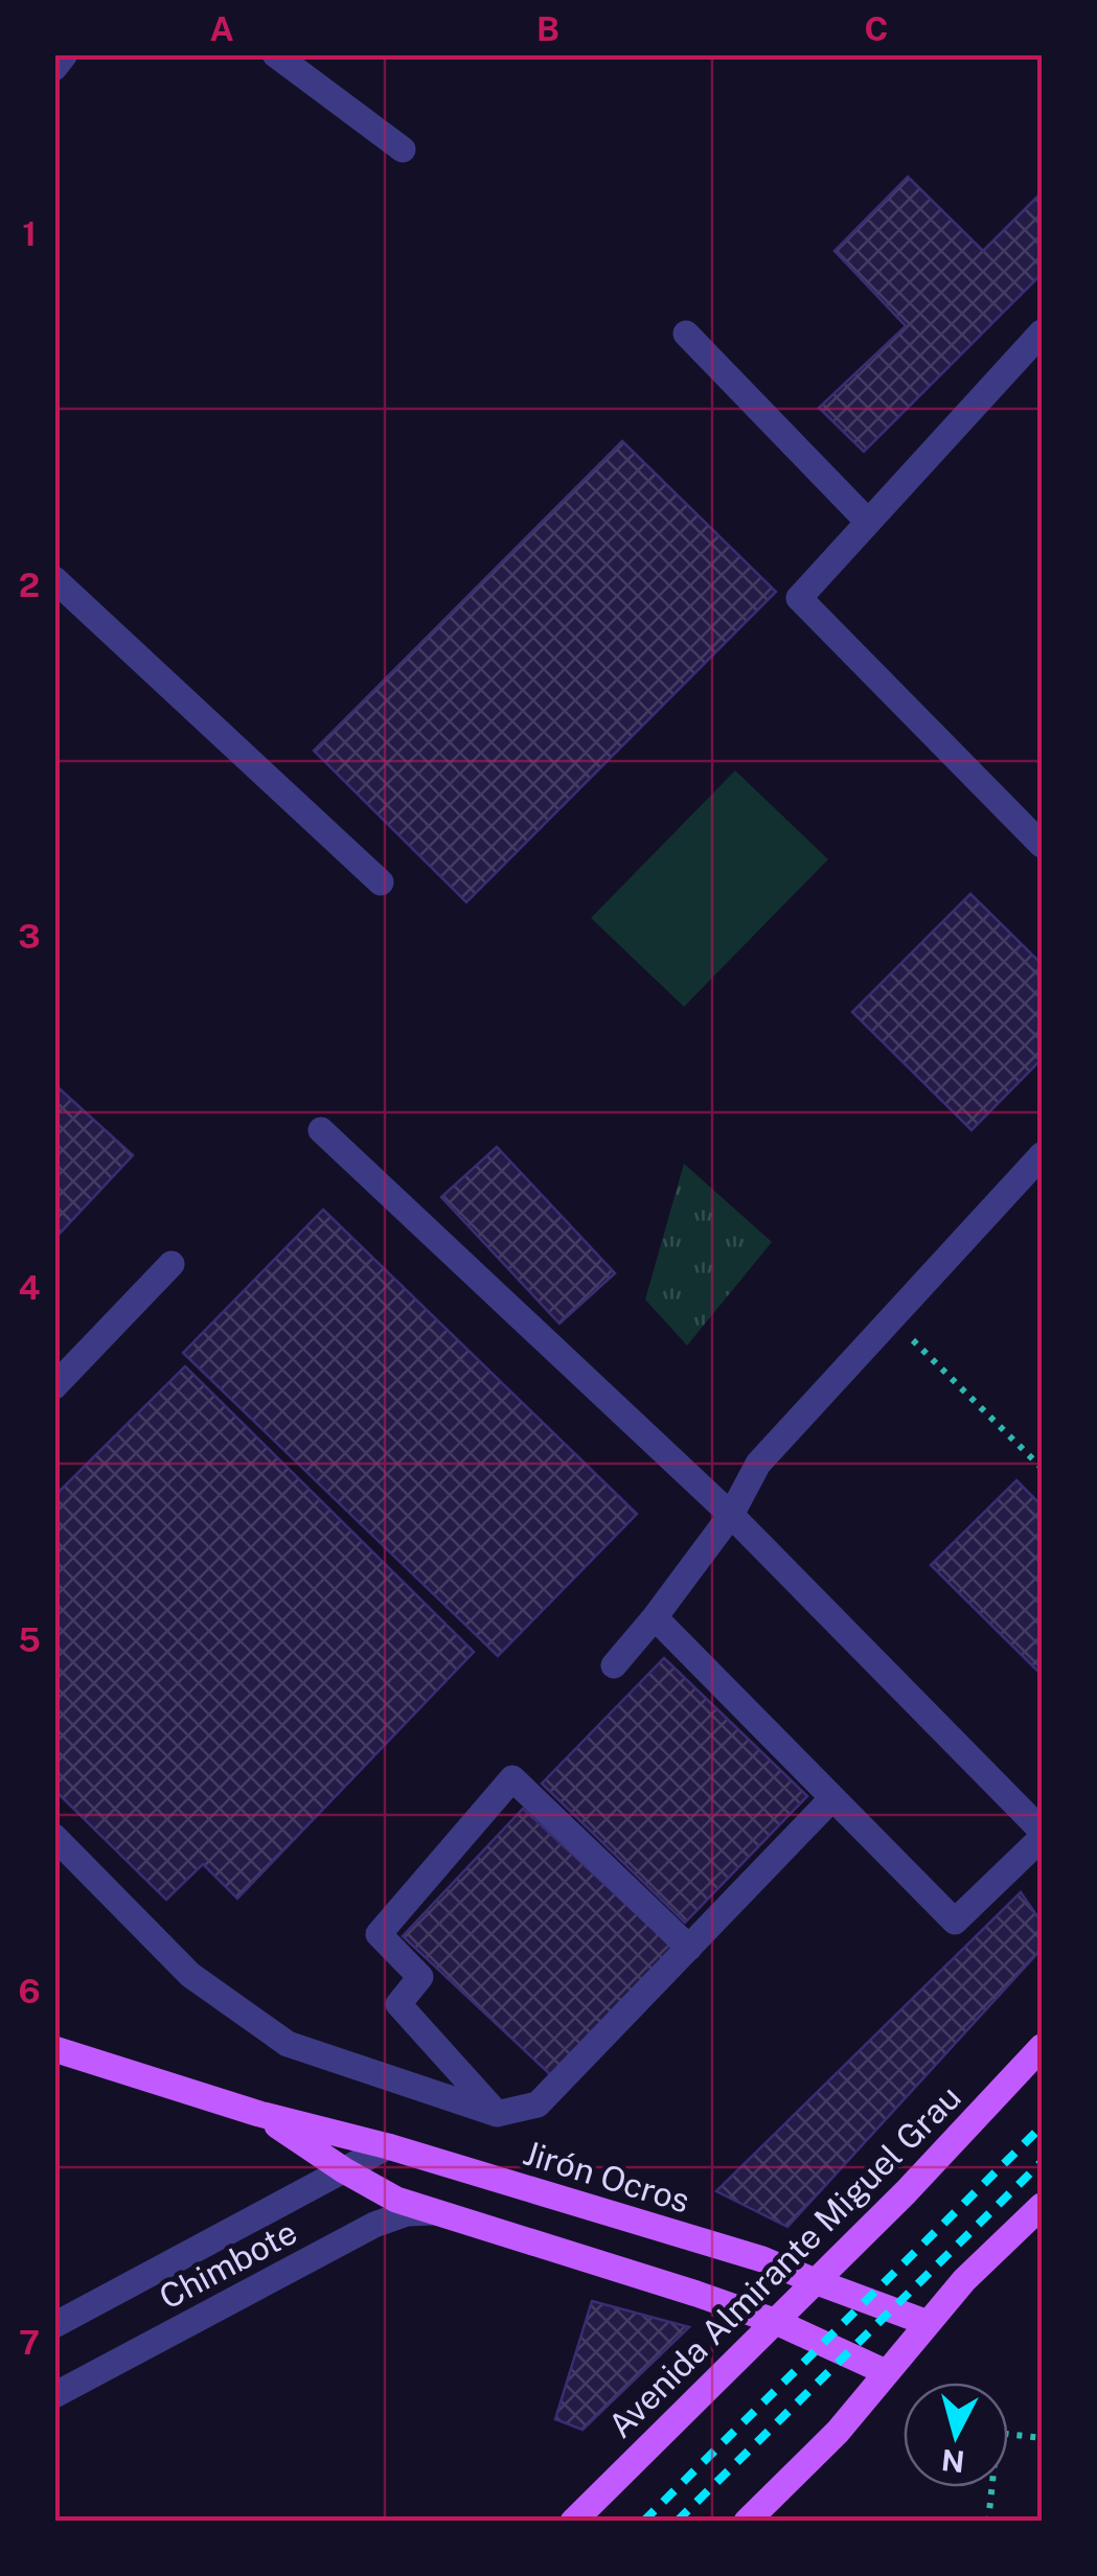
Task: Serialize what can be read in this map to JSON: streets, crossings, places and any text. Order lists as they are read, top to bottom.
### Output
{
  "streets": {
    "main road": ["Jirón Ocros", "Avenida Almirante Miguel Grau"],
    "street": ["Chimbote"]
  },
  "crossings": [
    ["Jirón Ocros", "Avenida Almirante Miguel Grau"],
    ["Jirón Ocros", "Chimbote"]
  ],
  "north": "bottom",
  "grid": {
    "columns": ["A", "B", "C"],
    "rows": [
      "1",
      "2",
      "3",
      "4",
      "5",
      "6",
      "7"
    ]
  }
}
